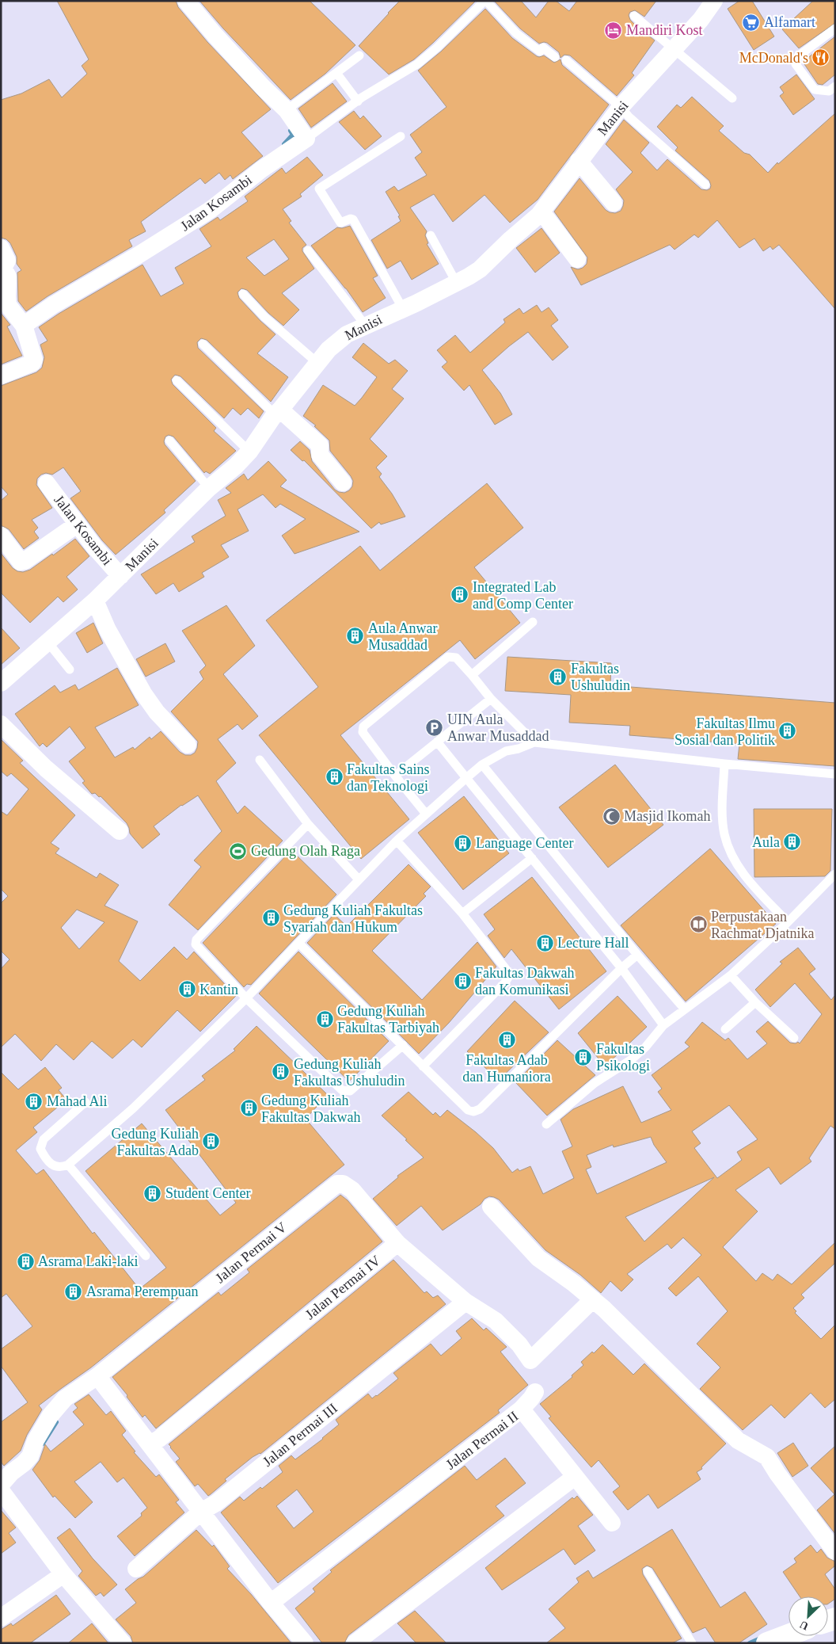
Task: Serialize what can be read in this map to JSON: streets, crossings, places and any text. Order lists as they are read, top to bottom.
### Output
{
  "streets": {
    "street": [
      "Manisi",
      "Jalan Kosambi",
      "Jalan Permai V",
      "Jalan Permai IV",
      "Jalan Permai III",
      "Jalan Permai II"
    ]
  },
  "crossings": [
    ["Manisi", "Jalan Kosambi"],
    ["Jalan Permai V", "Jalan Permai IV"]
  ],
  "places": {
    "supermarket": ["Alfamart"],
    "hotel": ["Mandiri Kost"],
    "restaurant": ["McDonald's"],
    "building": [
      "Integrated Lab and Comp Center",
      "Aula Anwar Musaddad",
      "Fakultas Ushuludin",
      "Fakultas Ilmu Sosial dan Politik",
      "Fakultas Sains dan Teknologi",
      "Aula",
      "Language Center",
      "Gedung Kuliah Fakultas Syariah dan Hukum",
      "Lecture Hall",
      "Fakultas Dakwah dan Komunikasi",
      "Kantin",
      "Gedung Kuliah Fakultas Tarbiyah",
      "Fakultas Adab dan Humaniora",
      "Fakultas Psikologi",
      "Gedung Kuliah Fakultas Ushuludin",
      "Mahad Ali",
      "Gedung Kuliah Fakultas Dakwah",
      "Gedung Kuliah Fakultas Adab",
      "Student Center",
      "Asrama Laki-laki",
      "Asrama Perempuan"
    ],
    "parking": ["UIN Aula Anwar Musaddad"],
    "mosque": ["Masjid Ikomah"],
    "sports": ["Gedung Olah Raga"],
    "library": ["Perpustakaan Rachmat Djatnika"]
  },
  "north": "bottom left"
}
